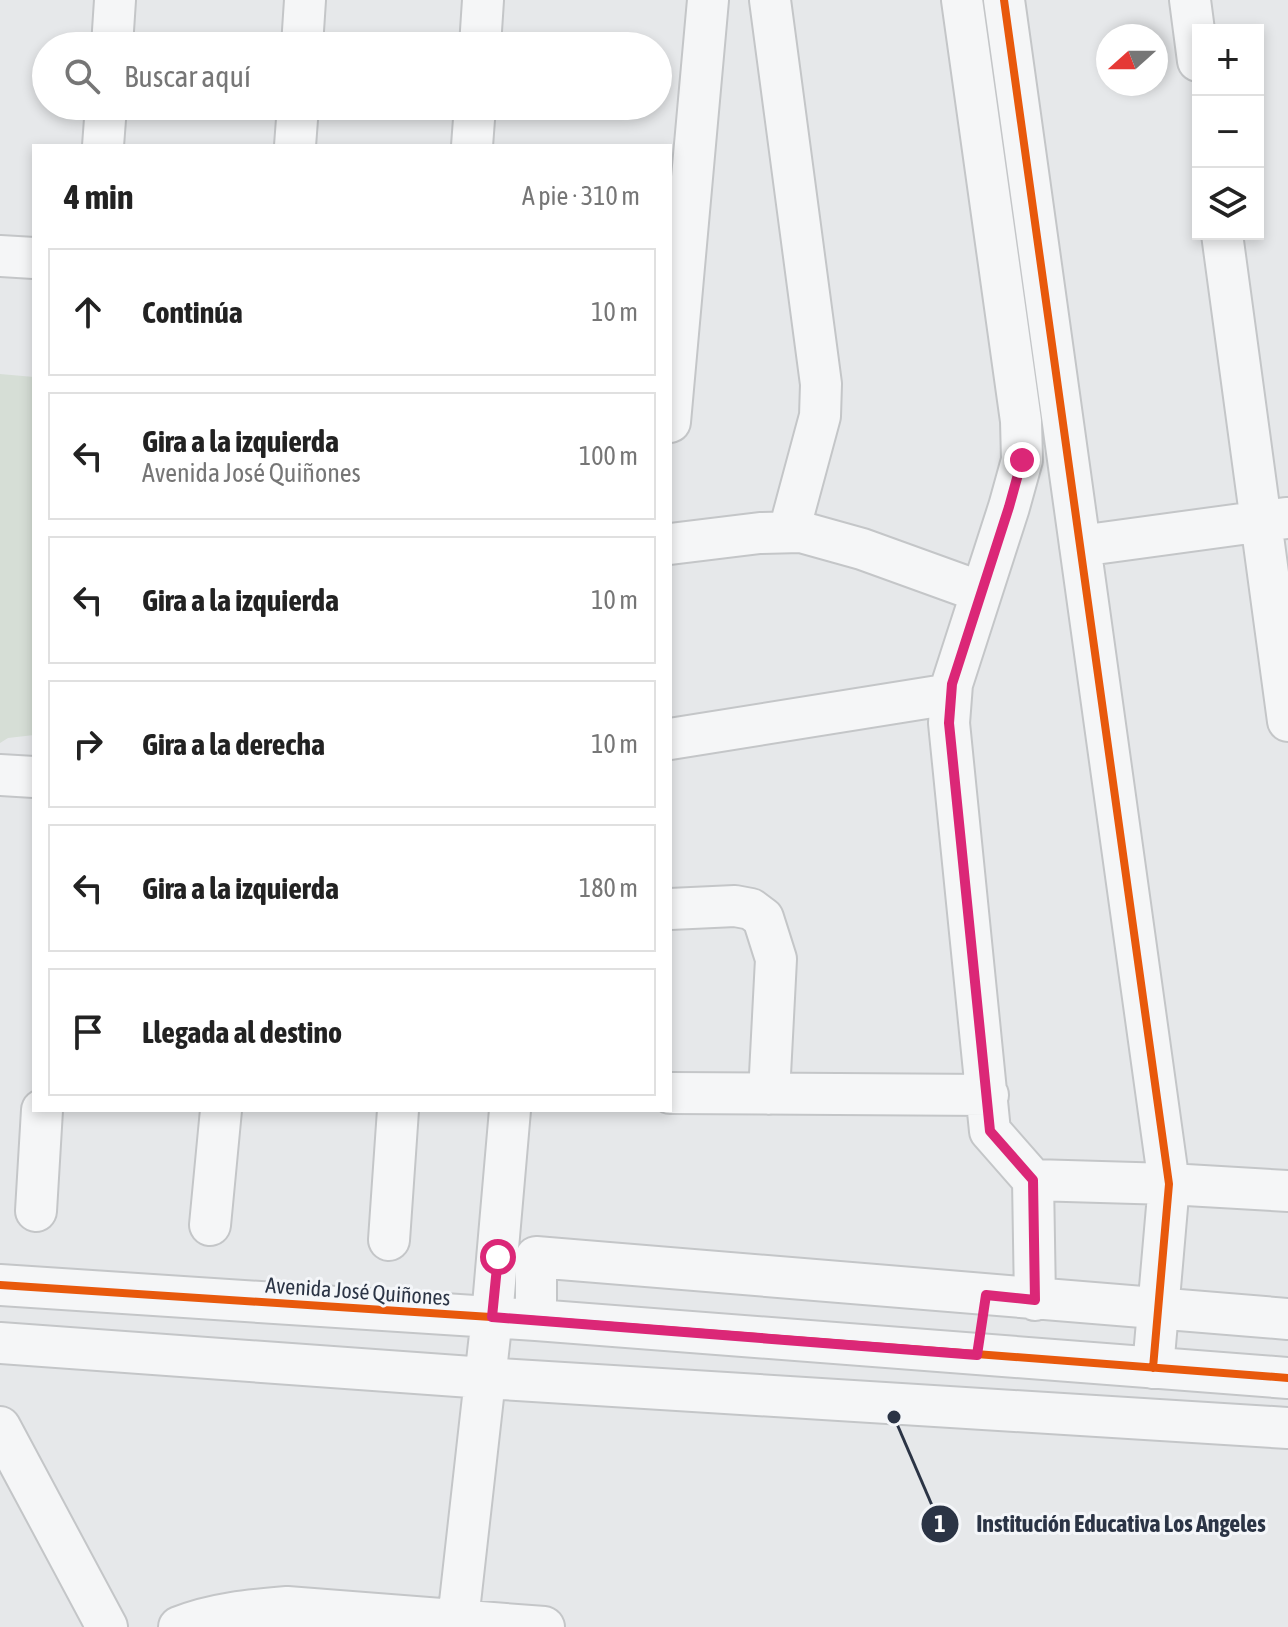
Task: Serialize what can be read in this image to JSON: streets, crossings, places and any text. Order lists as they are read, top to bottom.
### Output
{
  "streets": {
    "street": ["Avenida José Quiñones"]
  },
  "places": ["Institución Educativa Los Angeles"],
  "north": "left",
  "page": {
    "map_buttons": ["+", "−"],
    "search": "Buscar aquí",
    "heading": ["4 min", "A pie · 310 m"],
    "list": [
      ["Continúa", "10 m"],
      ["Gira a la izquierda", "Avenida José Quiñones", "100 m"],
      ["Gira a la izquierda", "10 m"],
      ["Gira a la derecha", "10 m"],
      ["Gira a la izquierda", "180 m"],
      "Llegada al destino"
    ]
  }
}
